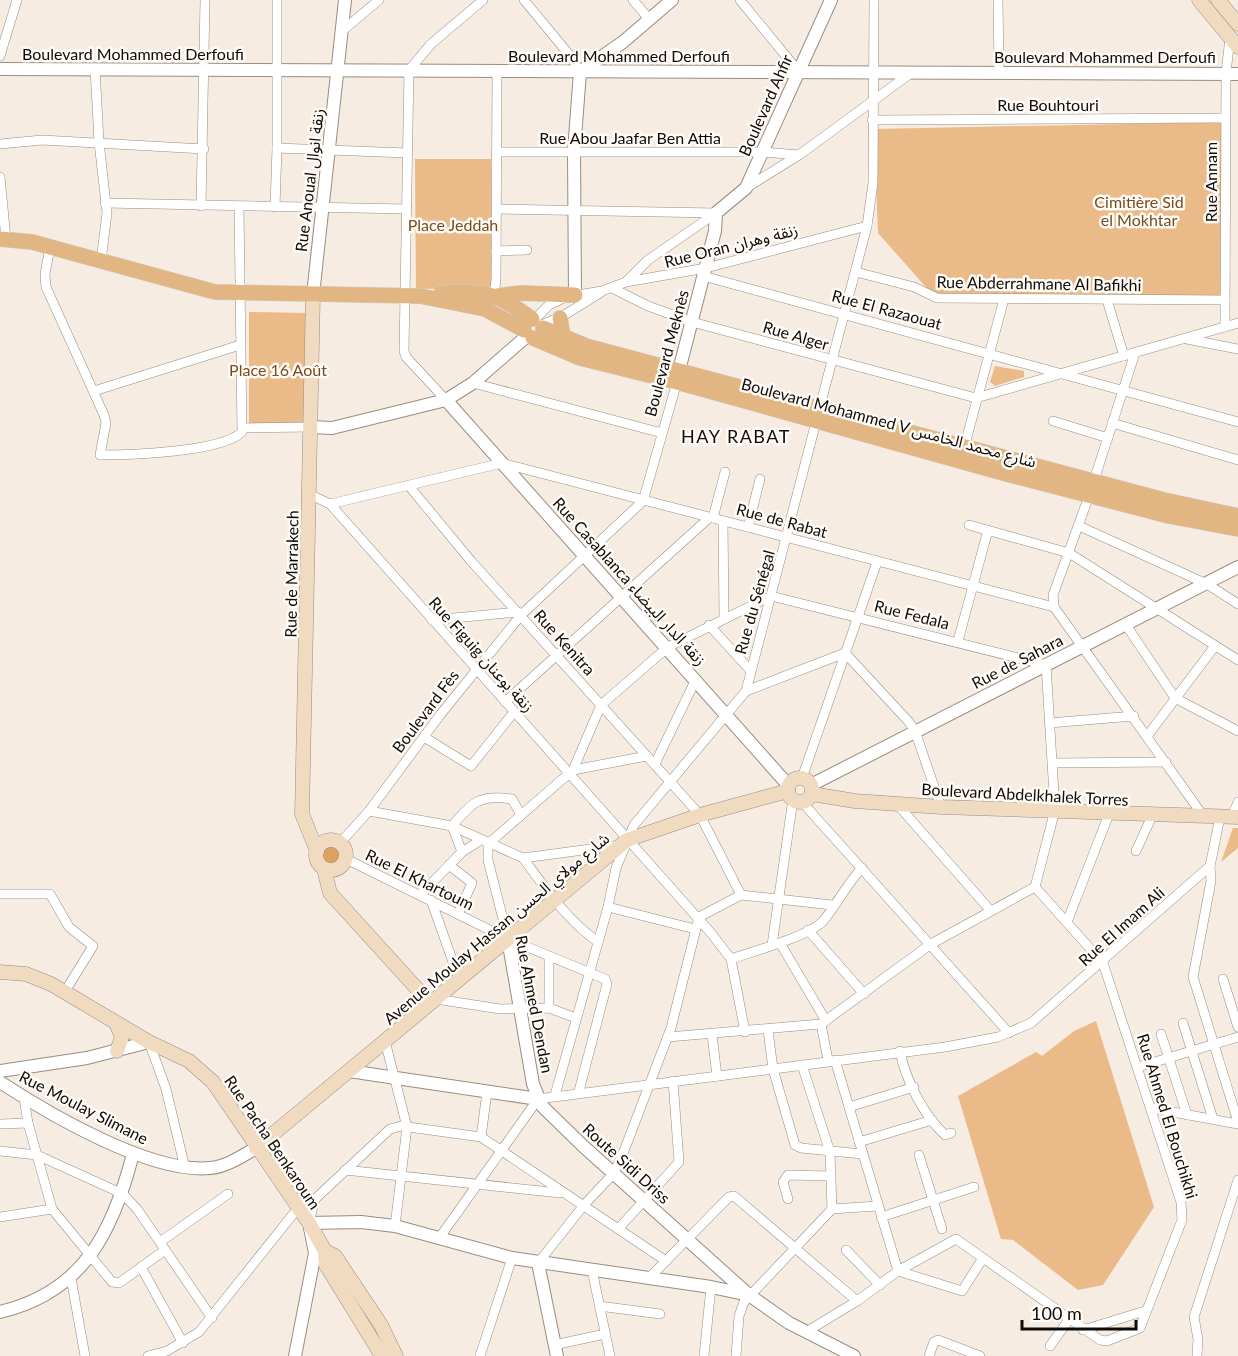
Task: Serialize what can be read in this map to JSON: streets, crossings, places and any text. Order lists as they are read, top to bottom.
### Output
{
  "streets": {
    "main road": [
      "Boulevard Mohammed V شارع محمد الخامس",
      "Rue de Marrakech",
      "Boulevard Abdelkhalek Torres",
      "Avenue Moulay Hassan شارع مولاي الحسن",
      "Rue Pacha Benkaroum"
    ],
    "street": [
      "Boulevard Mohammed Derfoufi",
      "Rue Bouhtouri",
      "Boulevard Ahfir",
      "Rue Abou Jaafar Ben Attia",
      "Rue Anoual زنقة انوال",
      "Rue Annam",
      "Rue Oran زنقة وهران",
      "Rue Abderrahmane Al Bafikhi",
      "Rue El Razaouat",
      "Rue Alger",
      "Boulevard Meknès",
      "Rue de Rabat",
      "Rue Casablanca زنقة الدار البيضاء",
      "Rue du Sénégal",
      "Rue Fedala",
      "Rue Kenitra",
      "Rue Figuig زنقة بوعنان",
      "Rue de Sahara",
      "Boulevard Fès",
      "Rue El Khartoum",
      "Rue El Imam Ali",
      "Rue Ahmed Dendan",
      "Rue Moulay Slimane",
      "Rue Ahmed El Bouchikhi",
      "Route Sidi Driss"
    ]
  },
  "crossings": [
    ["Boulevard Mohammed Derfoufi", "Boulevard Ahfir"],
    ["Boulevard Mohammed Derfoufi", "Rue Anoual زنقة انوال"],
    ["Boulevard Mohammed Derfoufi", "Rue Annam"],
    ["Boulevard Mohammed Derfoufi", "Rue du Sénégal"],
    ["Rue Bouhtouri", "Rue Annam"],
    ["Rue Bouhtouri", "Rue du Sénégal"],
    ["Boulevard Ahfir", "Rue Abou Jaafar Ben Attia"],
    ["Boulevard Ahfir", "Boulevard Meknès"],
    ["Rue Anoual زنقة انوال", "Boulevard Mohammed V شارع محمد الخامس"],
    ["Rue Anoual زنقة انوال", "Rue de Marrakech"],
    ["Rue Annam", "Rue Abderrahmane Al Bafikhi"],
    ["Rue Oran زنقة وهران", "Rue El Razaouat"],
    ["Rue Oran زنقة وهران", "Rue Alger"],
    ["Rue Oran زنقة وهران", "Boulevard Meknès"],
    ["Rue Oran زنقة وهران", "Rue du Sénégal"],
    ["Rue Abderrahmane Al Bafikhi", "Rue du Sénégal"],
    ["Rue El Razaouat", "Boulevard Meknès"],
    ["Rue El Razaouat", "Rue du Sénégal"],
    ["Rue Alger", "Boulevard Meknès"],
    ["Rue Alger", "Rue du Sénégal"],
    ["Boulevard Meknès", "Boulevard Mohammed V شارع محمد الخامس"],
    ["Boulevard Meknès", "Rue de Rabat"],
    ["Boulevard Meknès", "Boulevard Fès"],
    ["Boulevard Mohammed V شارع محمد الخامس", "Rue de Marrakech"],
    ["Boulevard Mohammed V شارع محمد الخامس", "Rue du Sénégal"],
    ["Rue de Rabat", "Rue Casablanca زنقة الدار البيضاء"],
    ["Rue de Rabat", "Rue du Sénégal"],
    ["Rue de Rabat", "Boulevard Fès"],
    ["Rue de Marrakech", "Rue Figuig زنقة بوعنان"],
    ["Rue de Marrakech", "Boulevard Fès"],
    ["Rue de Marrakech", "Rue El Khartoum"],
    ["Rue Casablanca زنقة الدار البيضاء", "Rue de Sahara"],
    ["Rue Casablanca زنقة الدار البيضاء", "Boulevard Fès"],
    ["Rue Casablanca زنقة الدار البيضاء", "Boulevard Abdelkhalek Torres"],
    ["Rue Casablanca زنقة الدار البيضاء", "Rue El Imam Ali"],
    ["Rue Casablanca زنقة الدار البيضاء", "Avenue Moulay Hassan شارع مولاي الحسن"],
    ["Rue du Sénégal", "Rue Fedala"],
    ["Rue Fedala", "Rue de Sahara"],
    ["Rue Kenitra", "Boulevard Fès"],
    ["Rue Kenitra", "Avenue Moulay Hassan شارع مولاي الحسن"],
    ["Rue Figuig زنقة بوعنان", "Boulevard Fès"],
    ["Rue Figuig زنقة بوعنان", "Avenue Moulay Hassan شارع مولاي الحسن"],
    ["Rue de Sahara", "Boulevard Abdelkhalek Torres"],
    ["Rue de Sahara", "Avenue Moulay Hassan شارع مولاي الحسن"],
    ["Boulevard Fès", "Rue El Khartoum"],
    ["Boulevard Abdelkhalek Torres", "Avenue Moulay Hassan شارع مولاي الحسن"],
    ["Rue El Khartoum", "Avenue Moulay Hassan شارع مولاي الحسن"],
    ["Rue El Khartoum", "Rue Ahmed Dendan"],
    ["Rue El Imam Ali", "Rue Ahmed Dendan"],
    ["Rue El Imam Ali", "Rue Ahmed El Bouchikhi"],
    ["Rue El Imam Ali", "Route Sidi Driss"],
    ["Avenue Moulay Hassan شارع مولاي الحسن", "Rue Ahmed Dendan"],
    ["Avenue Moulay Hassan شارع مولاي الحسن", "Rue Moulay Slimane"],
    ["Avenue Moulay Hassan شارع مولاي الحسن", "Rue Pacha Benkaroum"],
    ["Rue Ahmed Dendan", "Route Sidi Driss"],
    ["Rue Moulay Slimane", "Rue Pacha Benkaroum"],
    ["Rue Ahmed El Bouchikhi", "Route Sidi Driss"]
  ],
  "districts": ["HAY RABAT"],
  "parks": ["Cimitière Sid el Mokhtar", "Place Jeddah", "Place 16 Août"],
  "scale_bar": "100 m"
}
